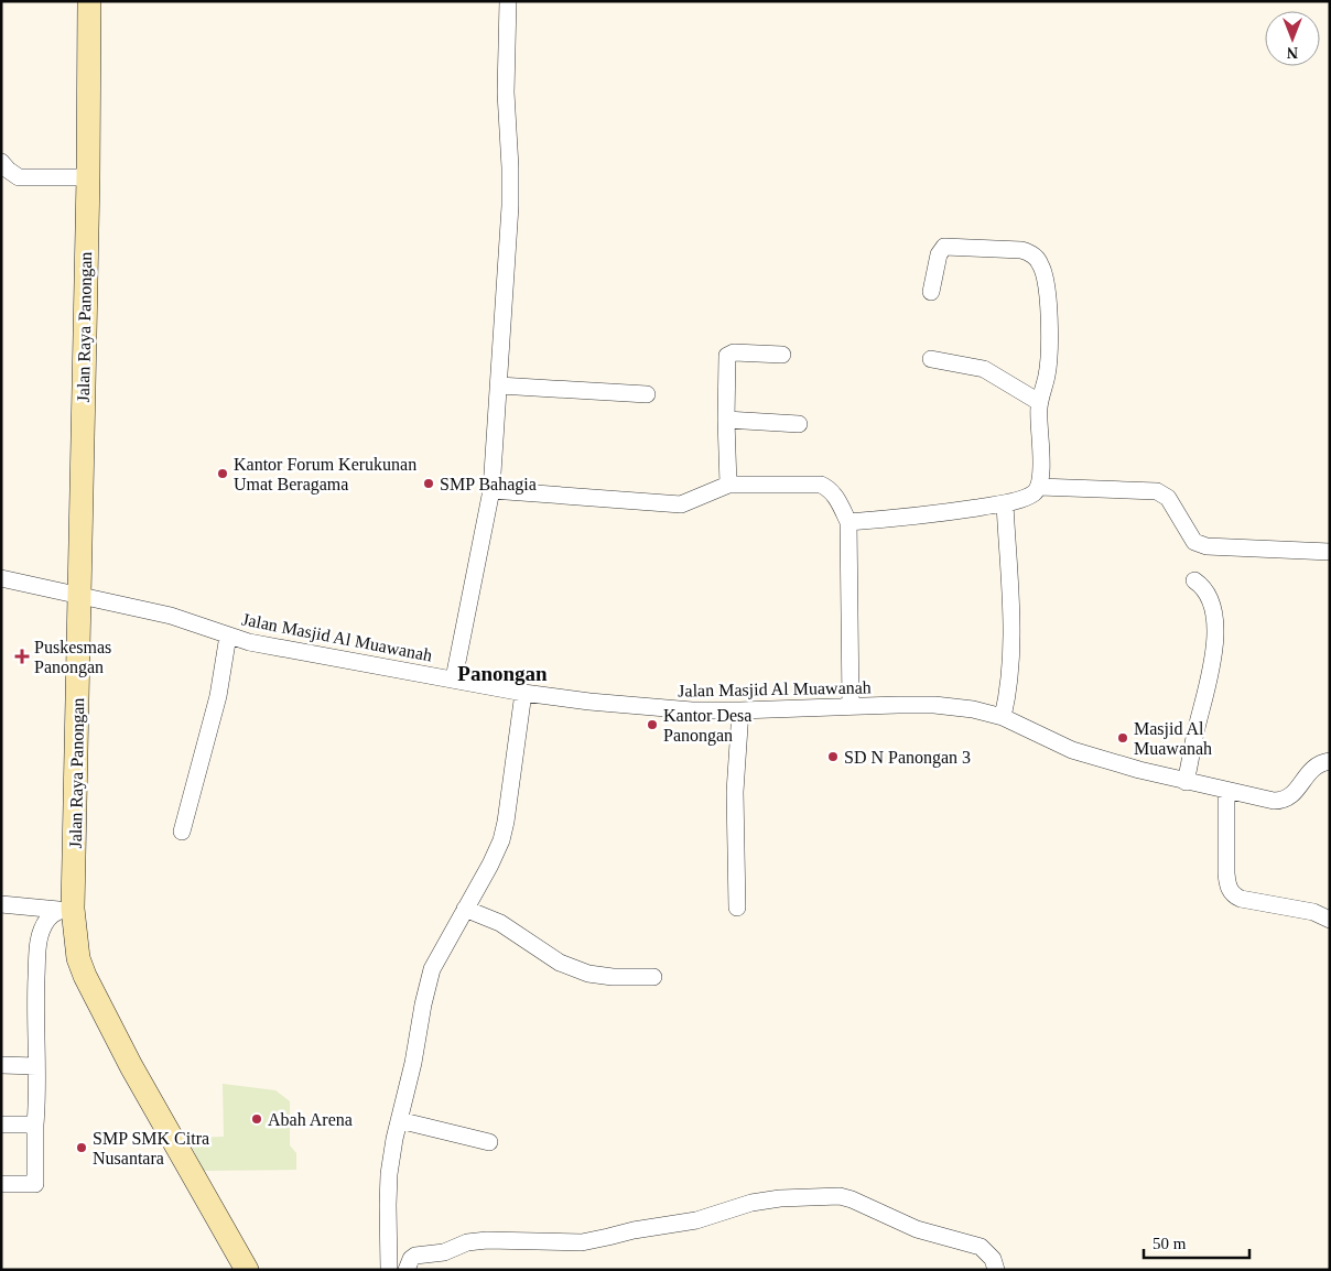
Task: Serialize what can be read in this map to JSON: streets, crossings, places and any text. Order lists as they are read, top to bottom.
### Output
{
  "streets": {
    "main road": ["Jalan Raya Panongan"],
    "street": ["Jalan Masjid Al Muawanah"]
  },
  "crossings": [
    ["Jalan Raya Panongan", "Jalan Masjid Al Muawanah"]
  ],
  "districts": ["Panongan"],
  "places": {
    "other": [
      "Kantor Forum Kerukunan Umat Beragama",
      "SMP Bahagia",
      "Kantor Desa Panongan",
      "Masjid Al Muawanah",
      "SD N Panongan 3",
      "Abah Arena",
      "SMP SMK Citra Nusantara"
    ],
    "health": ["Puskesmas Panongan"]
  },
  "scale_bar": "50 m",
  "north": "bottom"
}
